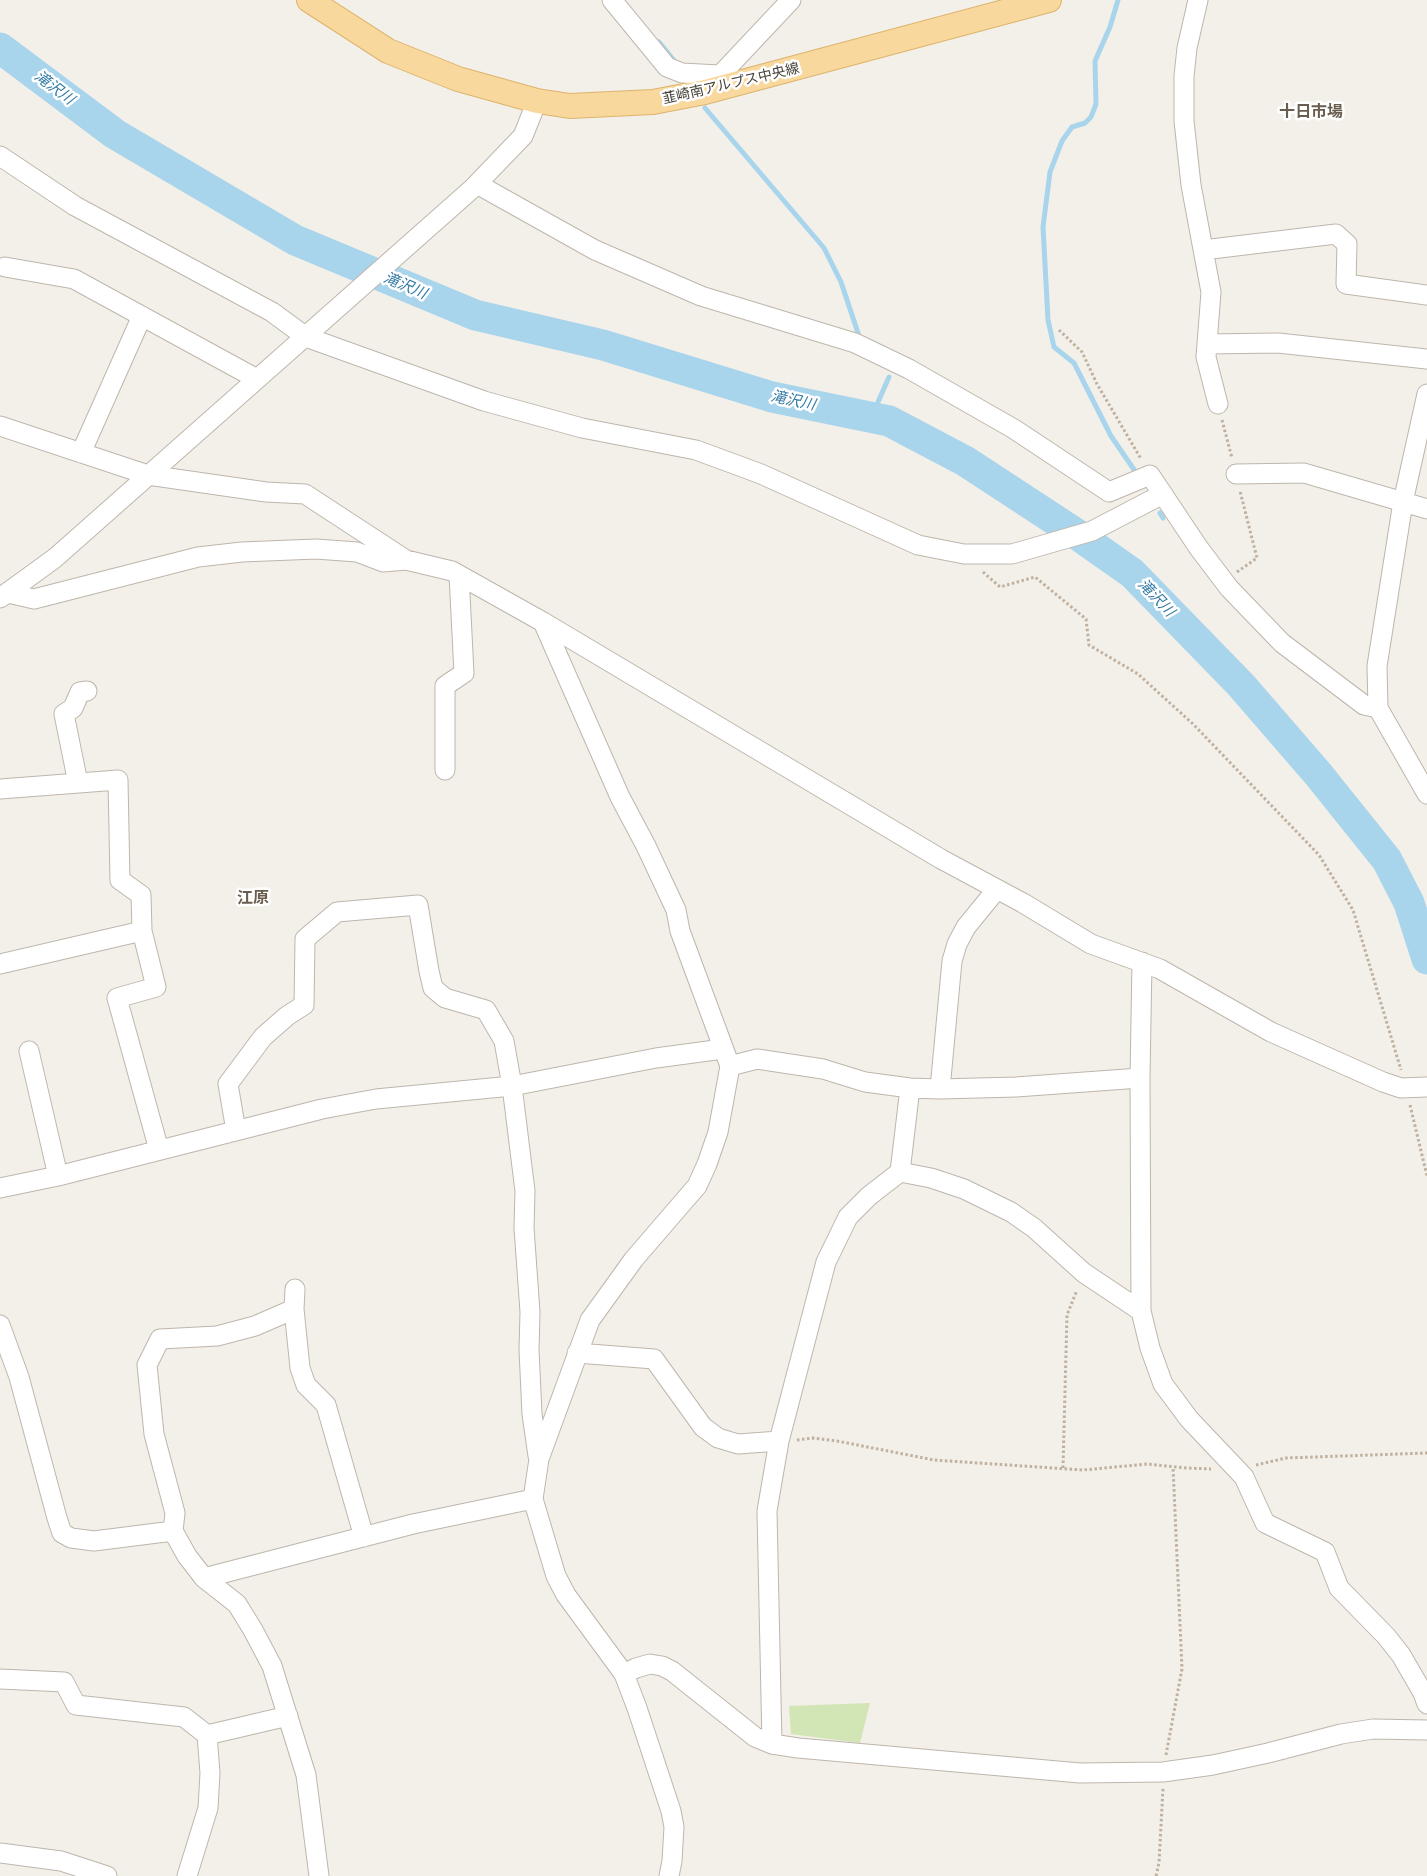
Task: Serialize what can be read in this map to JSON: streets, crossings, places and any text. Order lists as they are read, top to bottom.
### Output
{
  "streets": {
    "main road": ["韮崎南アルプス中央線"]
  },
  "districts": ["十日市場", "江原"],
  "water": ["滝沢川"]
}
